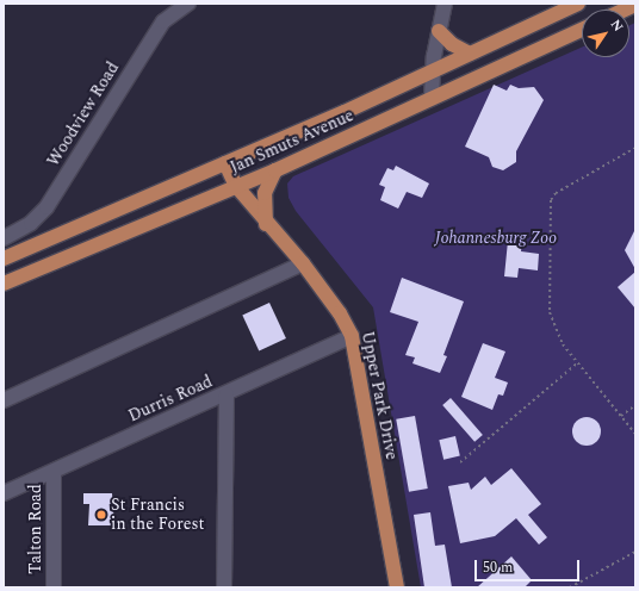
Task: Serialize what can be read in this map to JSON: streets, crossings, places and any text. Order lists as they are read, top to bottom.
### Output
{
  "streets": {
    "main road": ["Jan Smuts Avenue", "Upper Park Drive"],
    "street": ["Woodview Road", "Durris Road", "Talton Road"]
  },
  "crossings": [
    ["Jan Smuts Avenue", "Upper Park Drive"],
    ["Upper Park Drive", "Durris Road"],
    ["Durris Road", "Talton Road"]
  ],
  "parks": ["Johannesburg Zoo"],
  "places": ["St Francis in the Forest"],
  "scale_bar": "50 m",
  "north": "top right"
}
